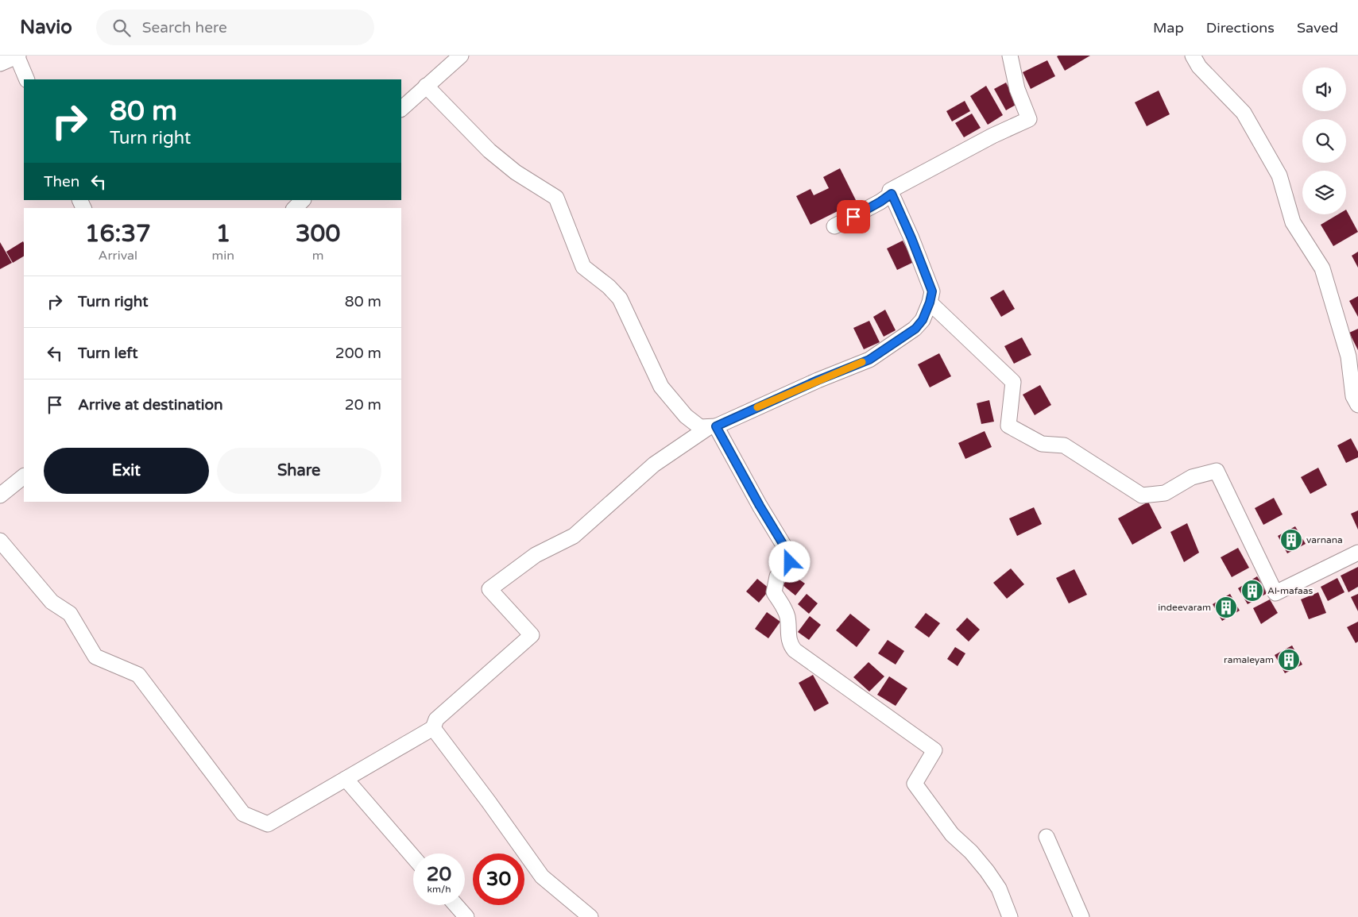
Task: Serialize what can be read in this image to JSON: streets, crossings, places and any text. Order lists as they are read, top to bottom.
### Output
{
  "places": {
    "building": [
      "varnana",
      "Al-mafaas",
      "indeevaram",
      "ramaleyam"
    ]
  },
  "page": {
    "header": "Navio",
    "search": "Search here",
    "nav": ["Map", "Directions", "Saved"],
    "turn": ["80 m", "Turn right"],
    "then": "Then",
    "eta": [
      "16:37",
      "Arrival",
      "1",
      "min",
      "300",
      "m"
    ],
    "list": [
      {
        "name": "Turn right",
        "value": "80 m"
      },
      {
        "name": "Turn left",
        "value": "200 m"
      },
      {
        "name": "Arrive at destination",
        "value": "20 m"
      }
    ],
    "buttons": ["Exit", "Share"],
    "speed": "20 km/h",
    "limit": "30"
  }
}
